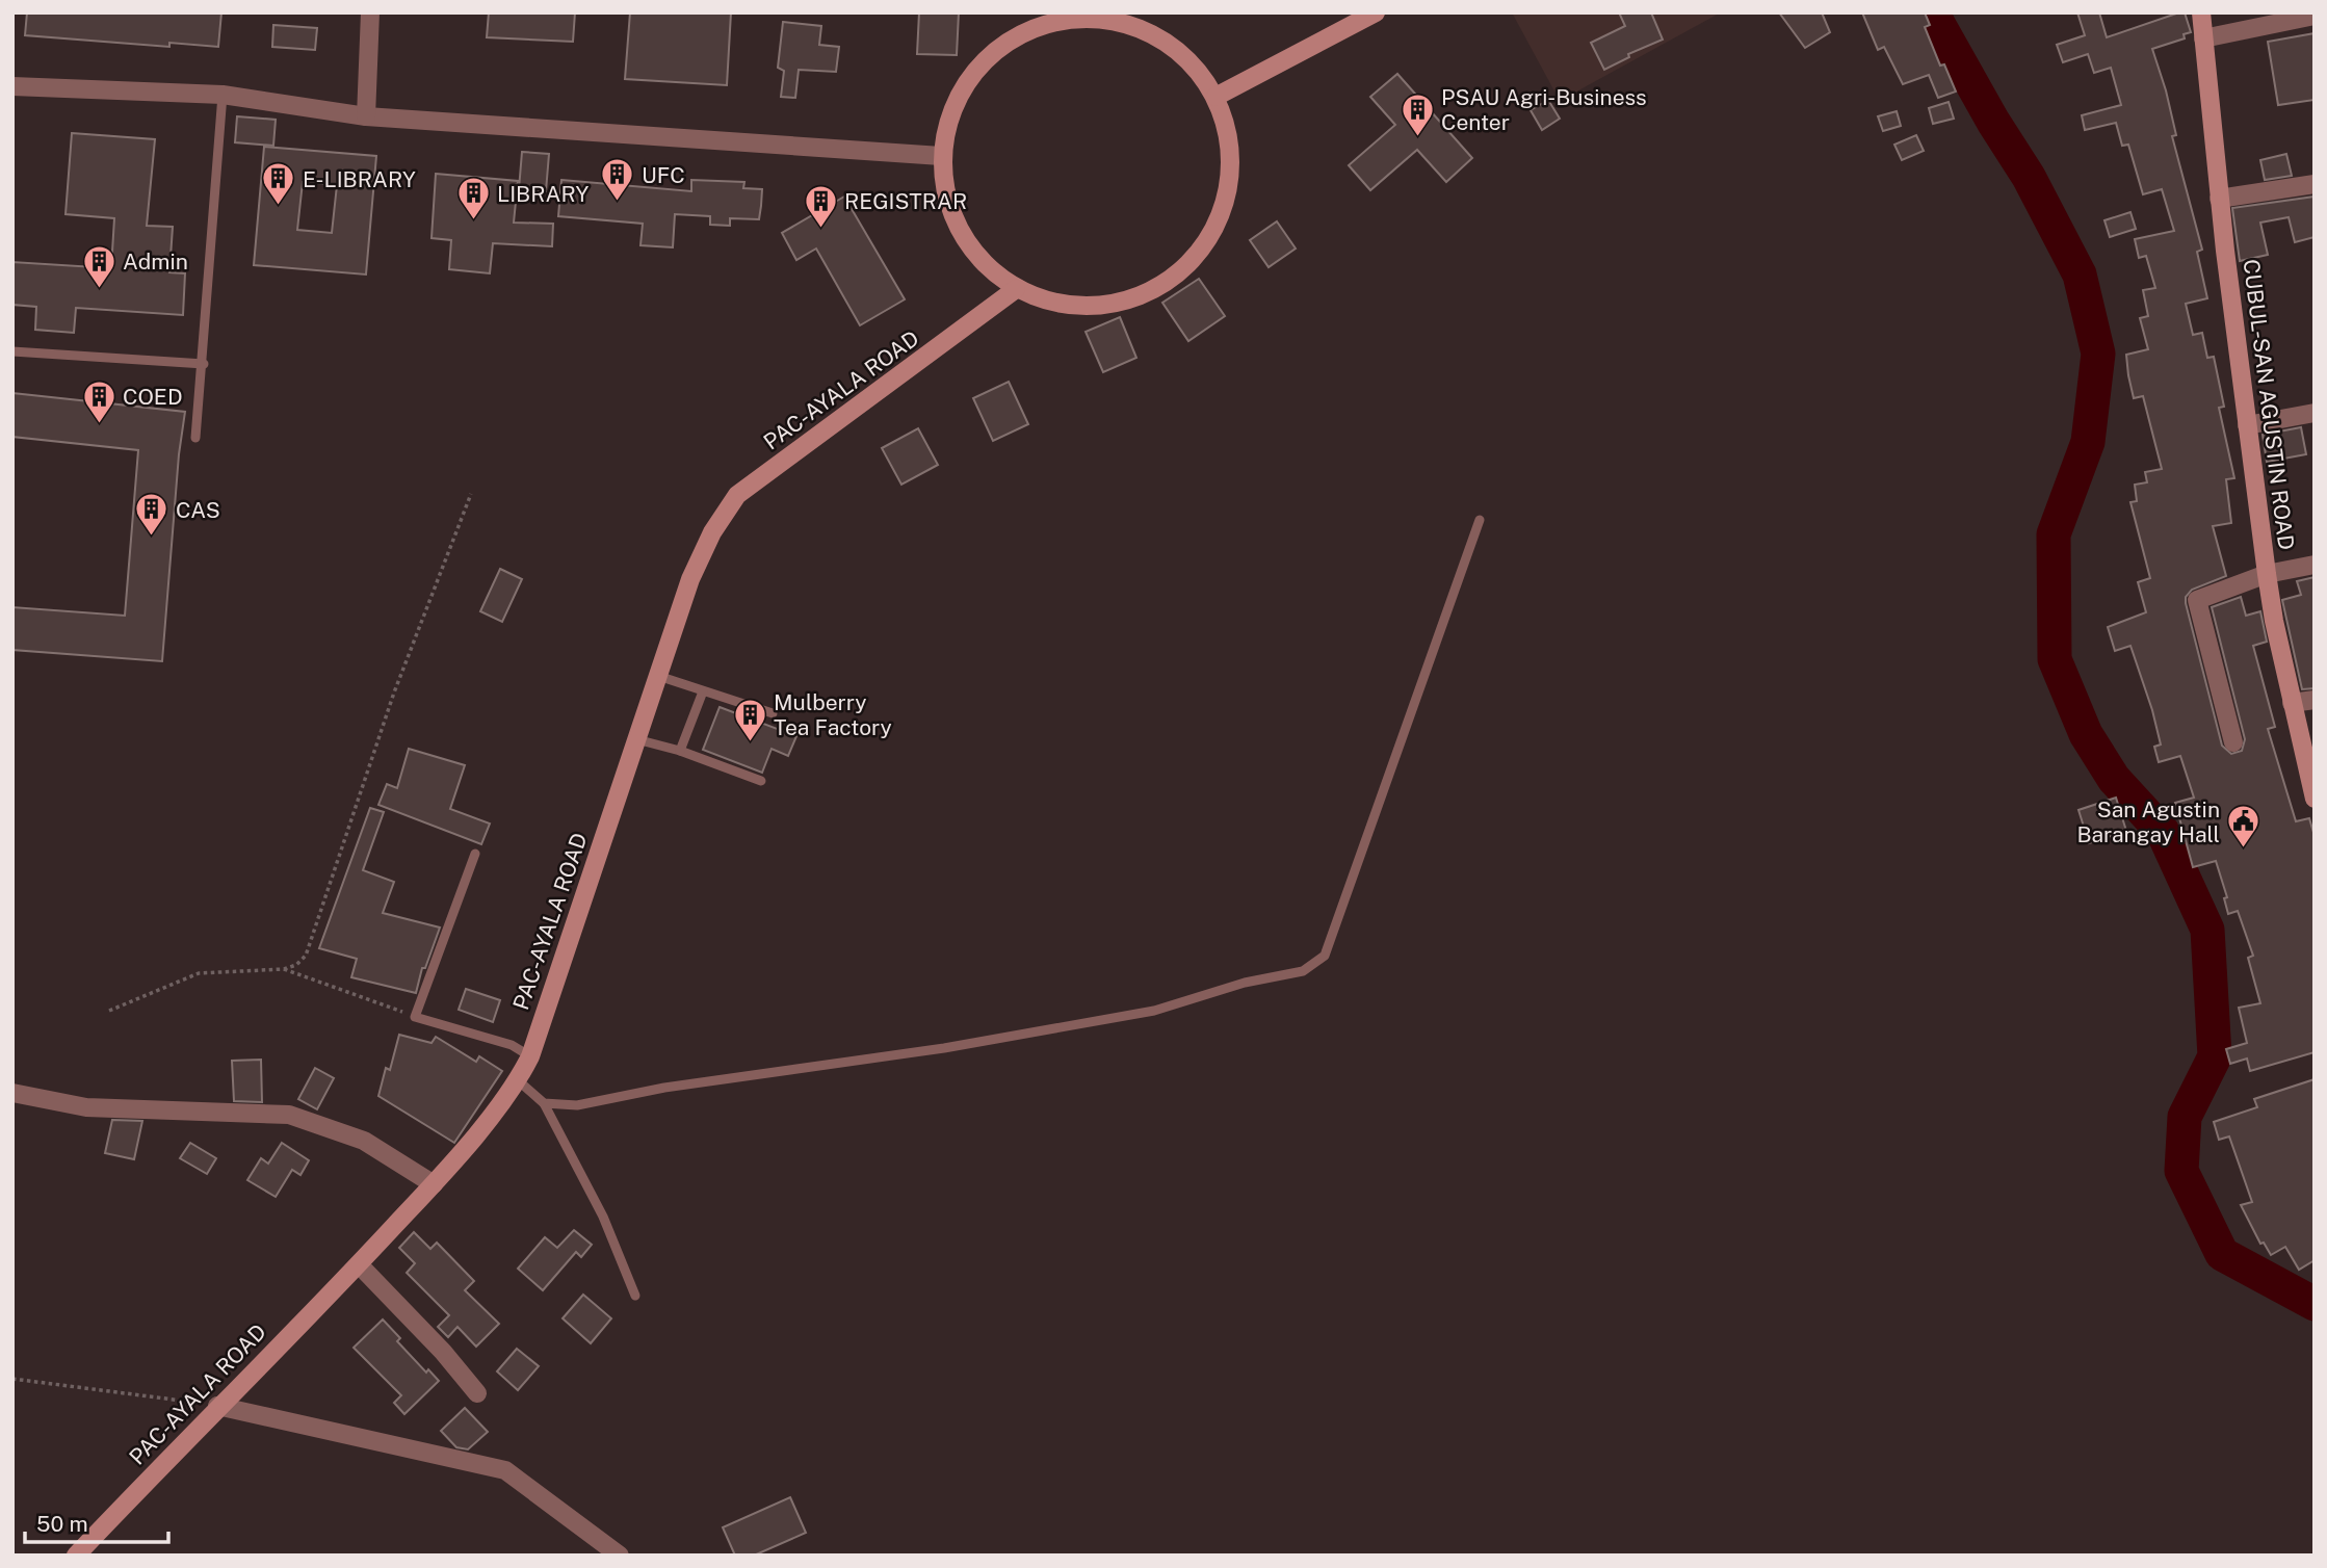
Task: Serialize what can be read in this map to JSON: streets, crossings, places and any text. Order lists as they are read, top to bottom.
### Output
{
  "streets": {
    "street": ["PAC-AYALA ROAD", "CUBUL-SAN AGUSTIN ROAD"]
  },
  "places": {
    "building": [
      "PSAU Agri-Business Center",
      "UFC",
      "E-LIBRARY",
      "LIBRARY",
      "REGISTRAR",
      "Admin",
      "COED",
      "CAS",
      "Mulberry Tea Factory"
    ],
    "public building": ["San Agustin Barangay Hall"]
  },
  "scale_bar": "50 m"
}
